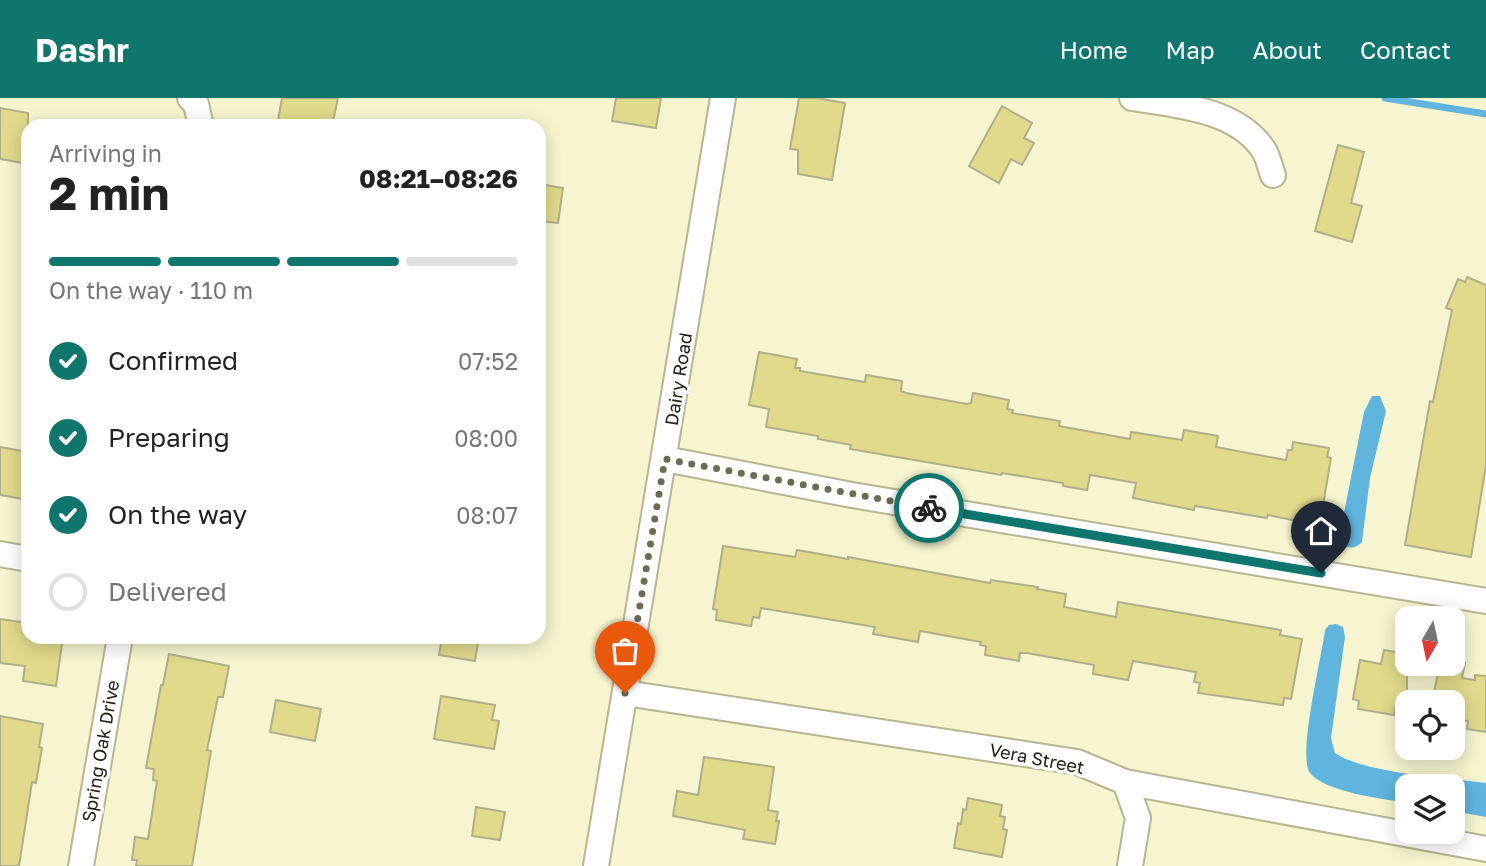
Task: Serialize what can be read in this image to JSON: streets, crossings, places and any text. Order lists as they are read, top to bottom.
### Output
{
  "streets": {
    "street": ["Dairy Road", "Spring Oak Drive", "Vera Street"]
  },
  "crossings": [
    ["Dairy Road", "Vera Street"]
  ],
  "north": "bottom",
  "page": {
    "header": "Dashr",
    "nav": [
      "Home",
      "Map",
      "About",
      "Contact"
    ],
    "heading": ["2 min", "Arriving in", "08:21–08:26"],
    "bar": "On the way · 110 m",
    "list": [
      ["Confirmed", "07:52"],
      ["Preparing", "08:00"],
      ["On the way", "08:07"],
      "Delivered"
    ]
  }
}
